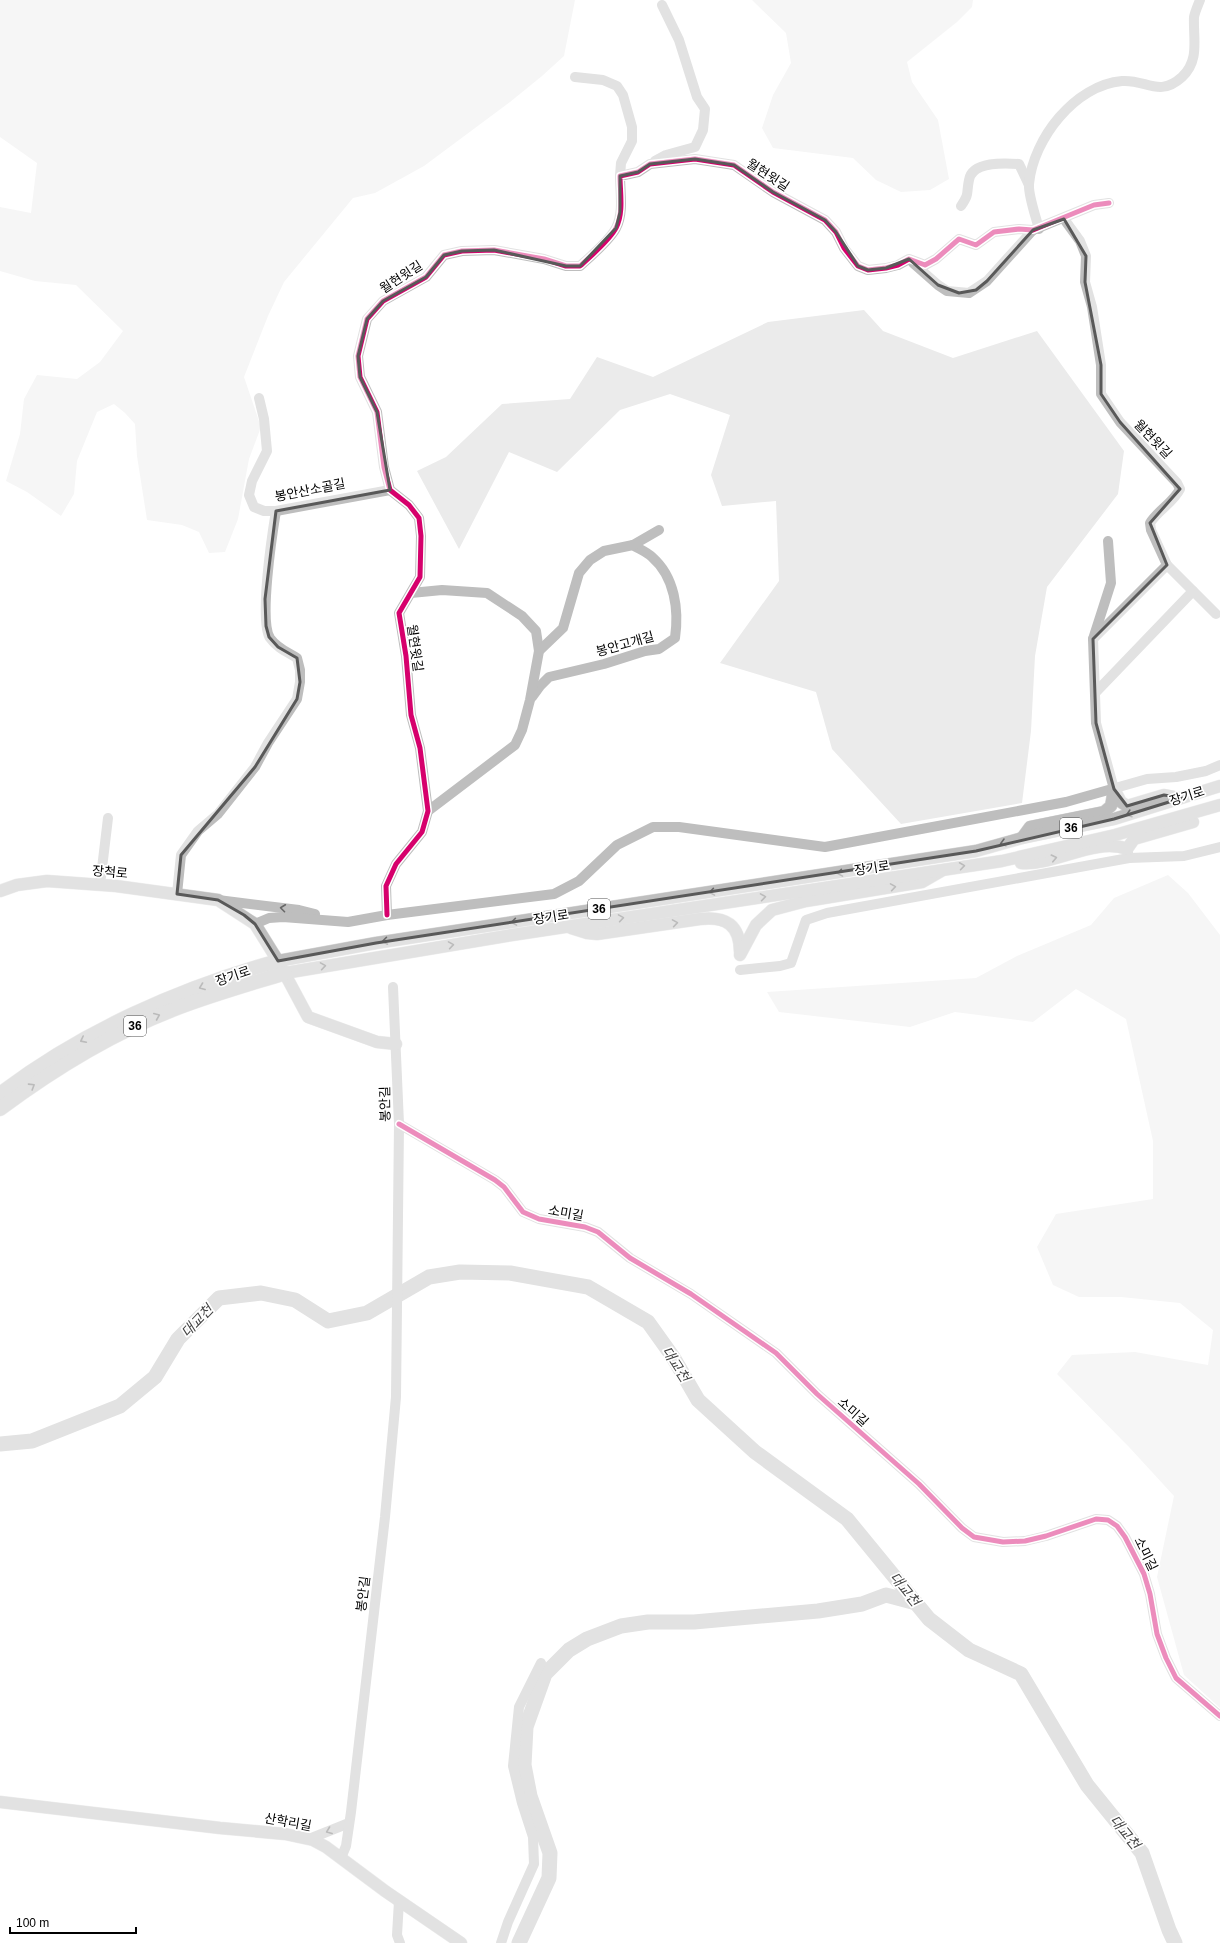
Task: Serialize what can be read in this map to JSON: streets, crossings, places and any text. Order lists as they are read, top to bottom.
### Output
{
  "streets": {
    "highway": ["장기로", "36"],
    "main road": ["장척로", "산학리길"],
    "street": [
      "월현윗길",
      "봉안산소골길",
      "봉안고개길",
      "봉안길",
      "소미길"
    ]
  },
  "crossings": [
    ["월현윗길", "봉안산소골길"],
    ["월현윗길", "봉안고개길"],
    ["봉안길", "소미길"],
    ["봉안길", "산학리길"]
  ],
  "water": ["대교천"],
  "scale_bar": "100 m"
}
